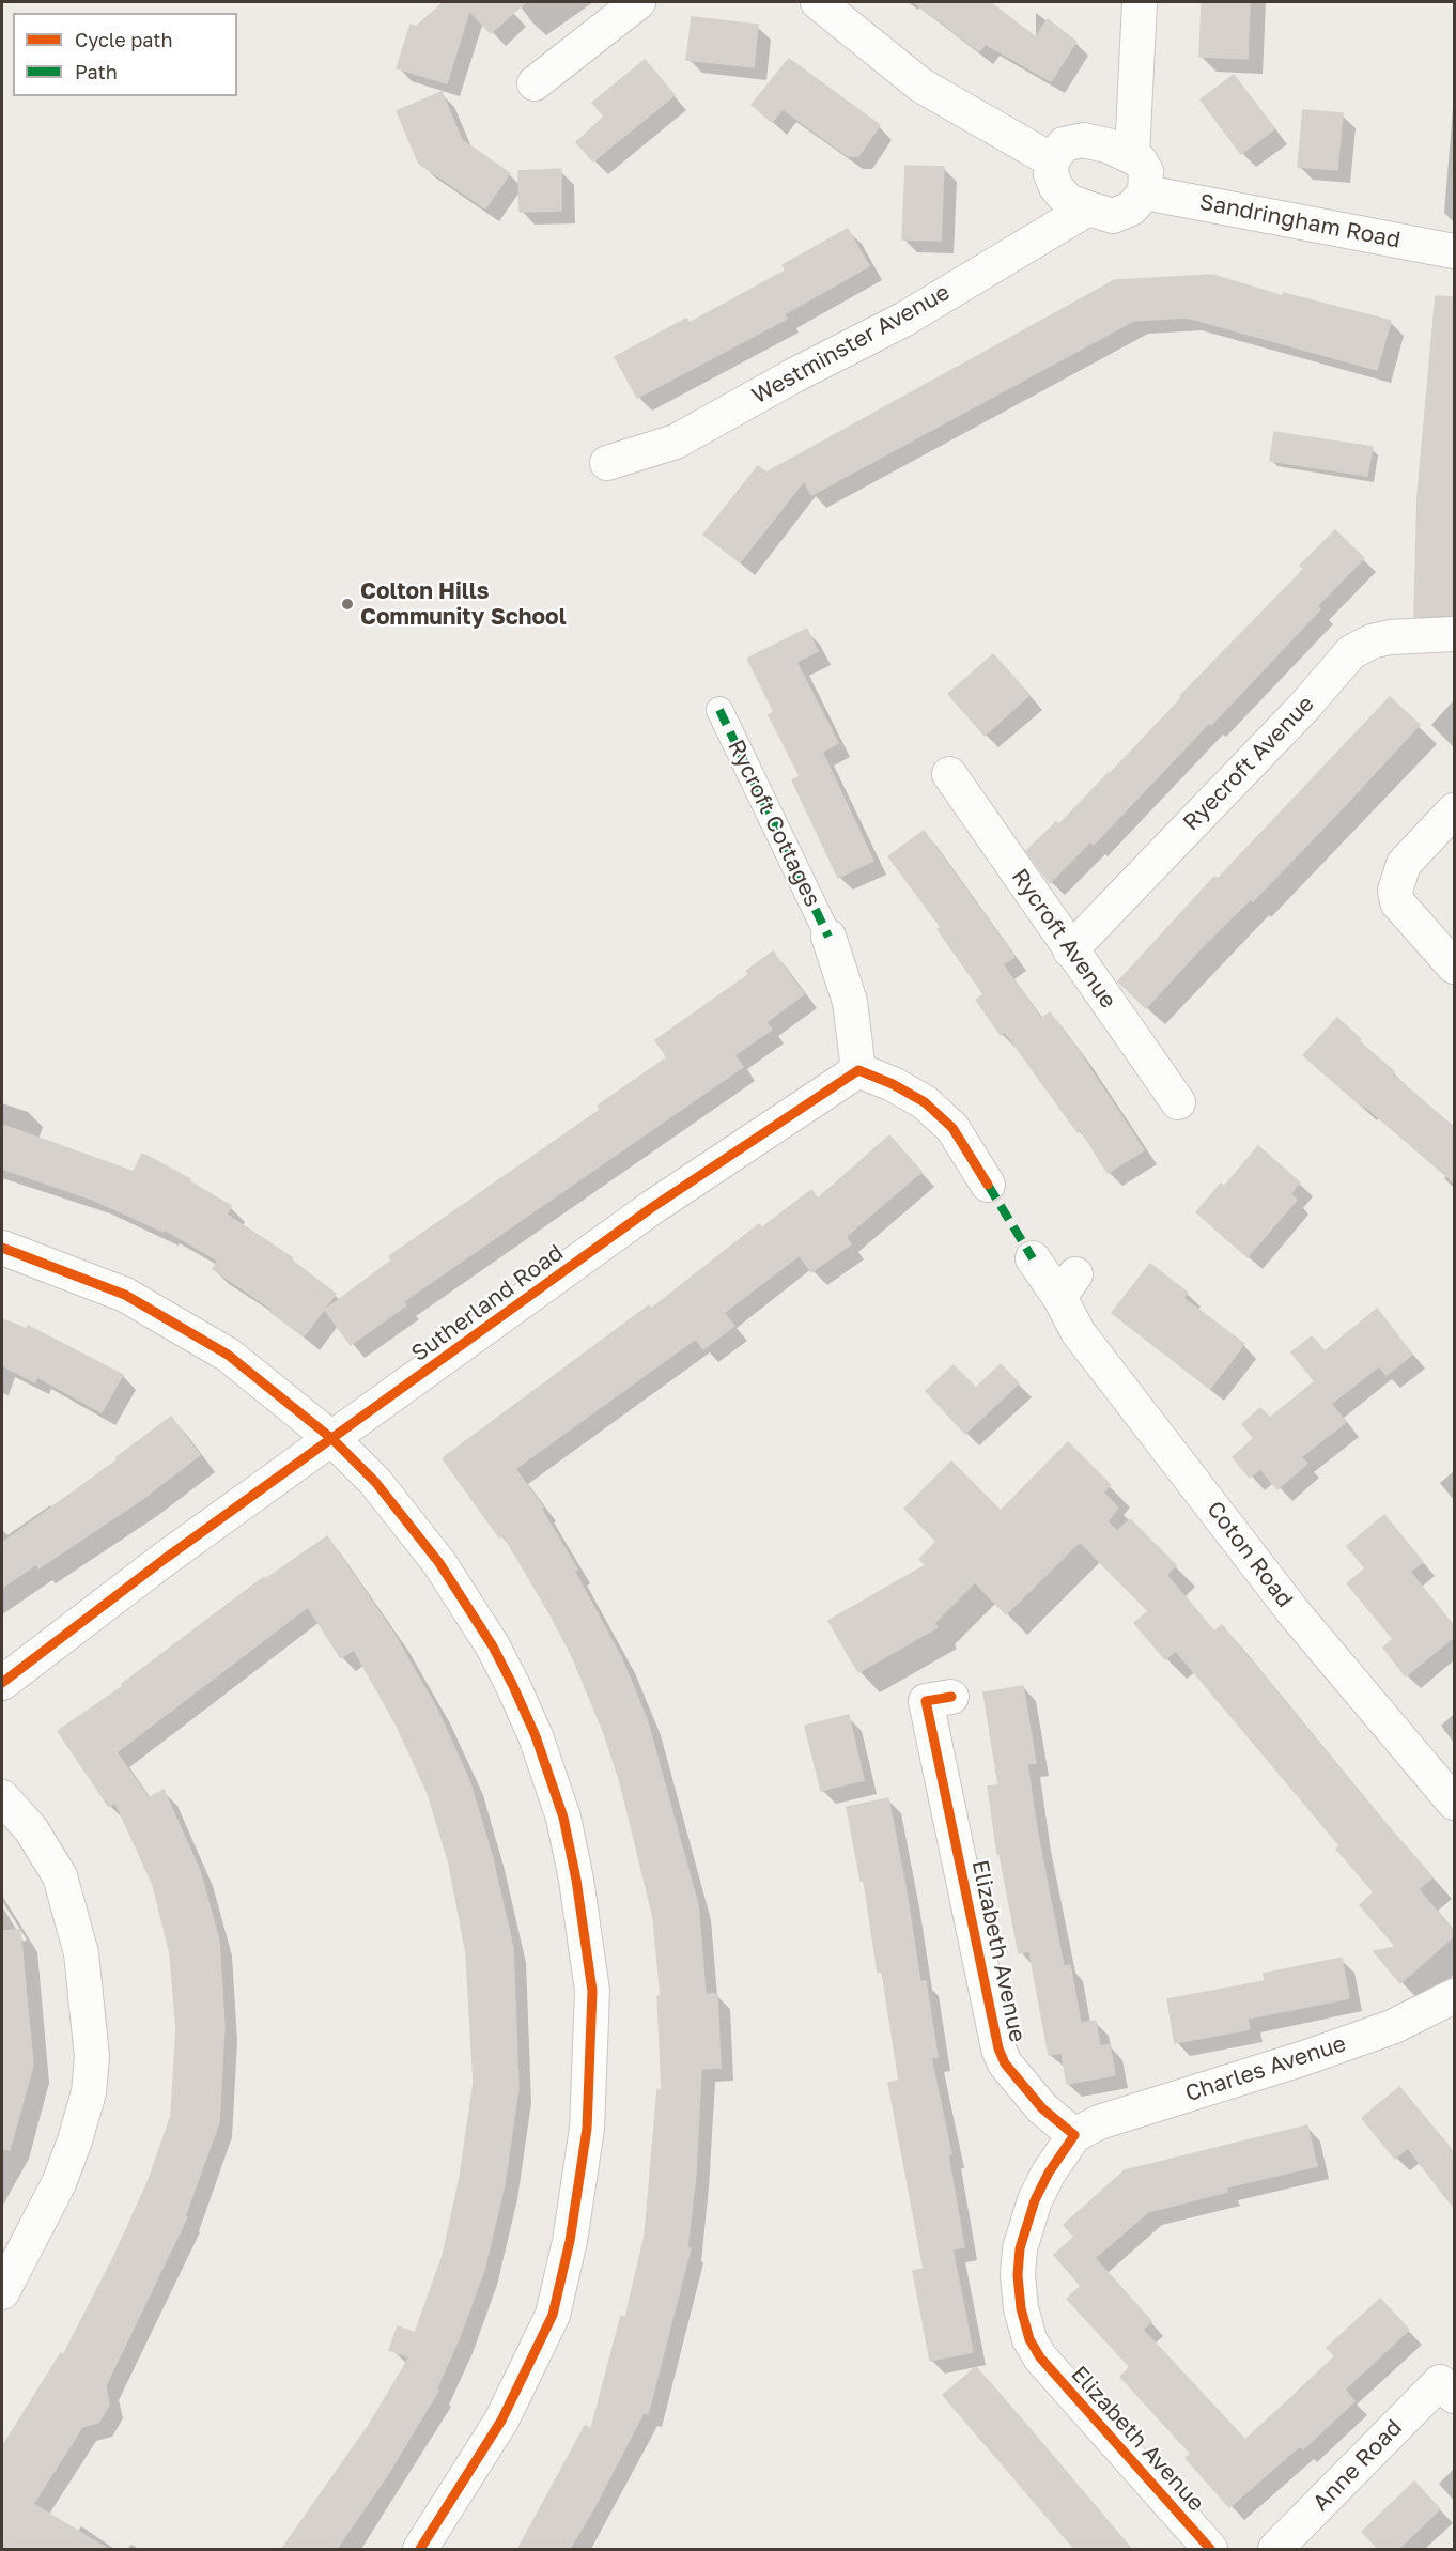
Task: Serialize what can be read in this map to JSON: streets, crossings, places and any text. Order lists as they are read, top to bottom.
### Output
{
  "streets": {
    "street": [
      "Sandringham Road",
      "Westminster Avenue",
      "Ryecroft Avenue",
      "Rycroft Cottages",
      "Rycroft Avenue",
      "Sutherland Road",
      "Coton Road",
      "Elizabeth Avenue",
      "Charles Avenue",
      "Anne Road"
    ]
  },
  "crossings": [
    ["Sandringham Road", "Westminster Avenue"],
    ["Ryecroft Avenue", "Rycroft Avenue"],
    ["Elizabeth Avenue", "Charles Avenue"]
  ],
  "places": ["Colton Hills Community School"],
  "legend": ["Cycle path", "Path"]
}
